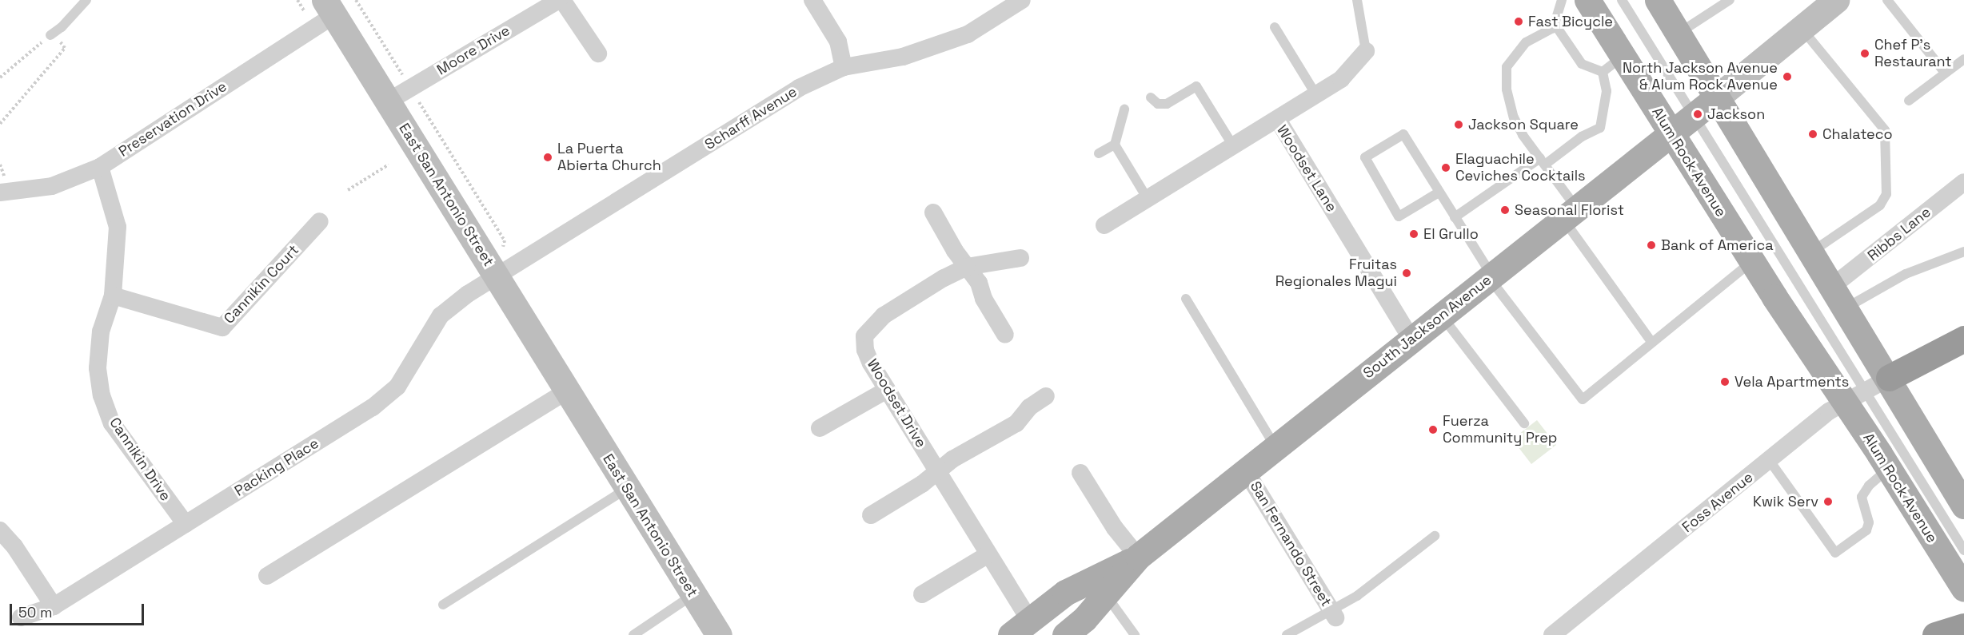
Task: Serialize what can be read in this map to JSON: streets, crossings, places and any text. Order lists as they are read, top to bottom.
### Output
{
  "streets": {
    "main road": ["Alum Rock Avenue", "East San Antonio Street", "South Jackson Avenue"],
    "street": [
      "Moore Drive",
      "Scharff Avenue",
      "Preservation Drive",
      "Woodset Lane",
      "Ribbs Lane",
      "Cannikin Court",
      "Woodset Drive",
      "Cannikin Drive",
      "Packing Place",
      "Foss Avenue",
      "San Fernando Street"
    ]
  },
  "crossings": [
    ["Moore Drive", "East San Antonio Street"],
    ["Scharff Avenue", "East San Antonio Street"],
    ["Scharff Avenue", "Packing Place"],
    ["Preservation Drive", "East San Antonio Street"],
    ["Preservation Drive", "Cannikin Drive"],
    ["Alum Rock Avenue", "South Jackson Avenue"],
    ["Alum Rock Avenue", "Foss Avenue"],
    ["Woodset Lane", "South Jackson Avenue"],
    ["East San Antonio Street", "Packing Place"],
    ["Cannikin Court", "Cannikin Drive"],
    ["South Jackson Avenue", "Woodset Drive"],
    ["South Jackson Avenue", "San Fernando Street"],
    ["Cannikin Drive", "Packing Place"]
  ],
  "places": [
    "Fast Bicycle",
    "Chef P's Restaurant",
    "North Jackson Avenue & Alum Rock Avenue",
    "Jackson",
    "Jackson Square",
    "Chalateco",
    "La Puerta Abierta Church",
    "Elaguachile Ceviches Cocktails",
    "Seasonal Florist",
    "El Grullo",
    "Bank of America",
    "Fruitas Regionales Magui",
    "Vela Apartments",
    "Fuerza Community Prep",
    "Kwik Serv"
  ],
  "scale_bar": "50 m"
}
